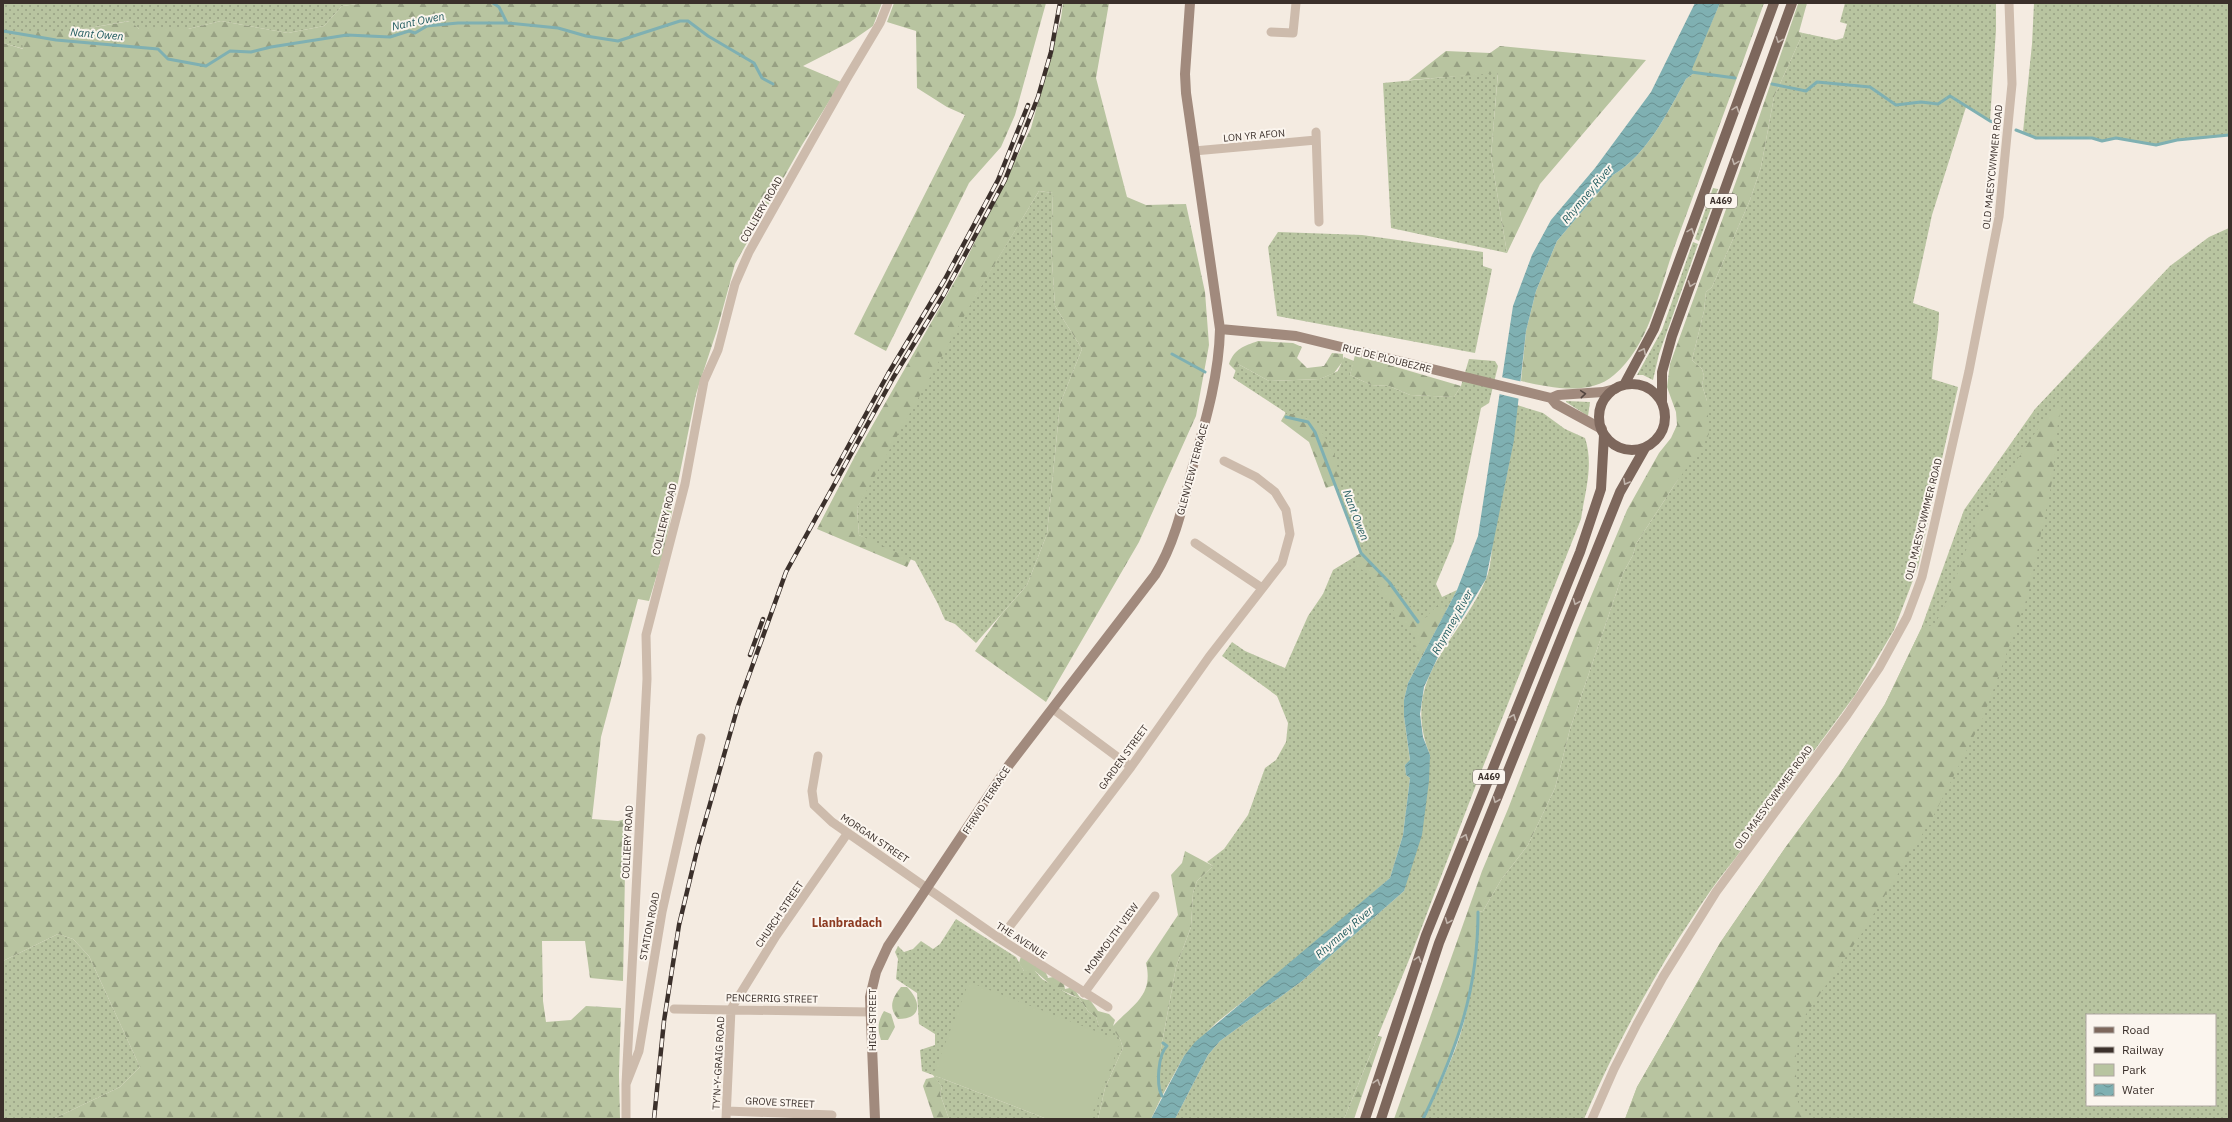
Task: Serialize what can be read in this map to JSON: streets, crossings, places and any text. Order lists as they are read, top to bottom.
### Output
{
  "streets": {
    "main road": ["A469"],
    "street": [
      "LON YR AFON",
      "OLD MAESYCWMMER ROAD",
      "COLLIERY ROAD",
      "RUE DE PLOUBEZRE",
      "GLENVIEW TERRACE",
      "GARDEN STREET",
      "FFRWD TERRACE",
      "MORGAN STREET",
      "CHURCH STREET",
      "STATION ROAD",
      "MONMOUTH VIEW",
      "THE AVENUE",
      "PENCERRIG STREET",
      "HIGH STREET",
      "TY'N-Y-GRAIG ROAD",
      "GROVE STREET"
    ]
  },
  "crossings": [
    ["LON YR AFON", "GLENVIEW TERRACE"],
    ["A469", "RUE DE PLOUBEZRE"],
    ["COLLIERY ROAD", "STATION ROAD"],
    ["RUE DE PLOUBEZRE", "GLENVIEW TERRACE"],
    ["GLENVIEW TERRACE", "FFRWD TERRACE"],
    ["GARDEN STREET", "THE AVENUE"],
    ["FFRWD TERRACE", "MORGAN STREET"],
    ["FFRWD TERRACE", "THE AVENUE"],
    ["FFRWD TERRACE", "HIGH STREET"],
    ["MORGAN STREET", "CHURCH STREET"],
    ["MORGAN STREET", "THE AVENUE"],
    ["MORGAN STREET", "HIGH STREET"],
    ["CHURCH STREET", "PENCERRIG STREET"],
    ["CHURCH STREET", "TY'N-Y-GRAIG ROAD"],
    ["MONMOUTH VIEW", "THE AVENUE"],
    ["THE AVENUE", "HIGH STREET"],
    ["PENCERRIG STREET", "HIGH STREET"],
    ["PENCERRIG STREET", "TY'N-Y-GRAIG ROAD"],
    ["TY'N-Y-GRAIG ROAD", "GROVE STREET"]
  ],
  "districts": ["Llanbradach"],
  "water": ["Nant Owen", "Rhymney River"],
  "legend": [
    "Road",
    "Railway",
    "Park",
    "Water"
  ]
}
